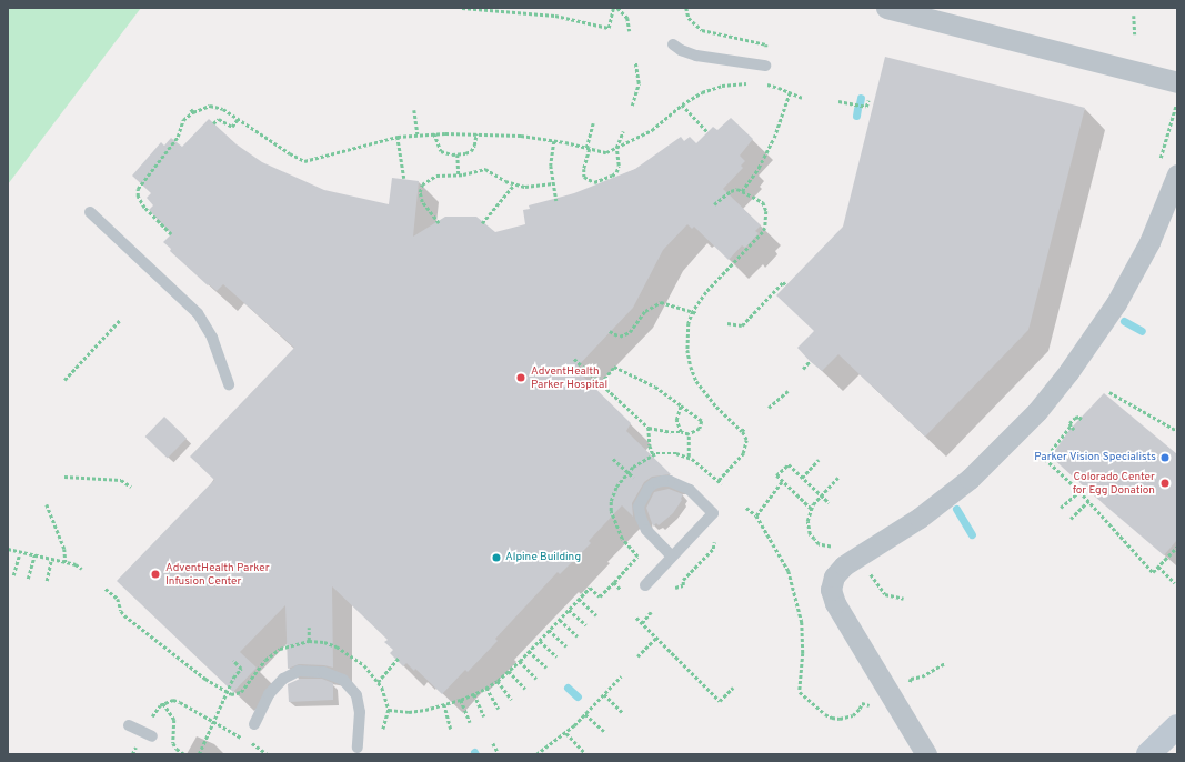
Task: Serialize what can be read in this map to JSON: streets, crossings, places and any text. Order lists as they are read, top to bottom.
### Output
{
  "places": [
    "AdventHealth Parker Hospital",
    "Parker Vision Specialists",
    "Colorado Center for Egg Donation",
    "Alpine Building",
    "AdventHealth Parker Infusion Center"
  ]
}
